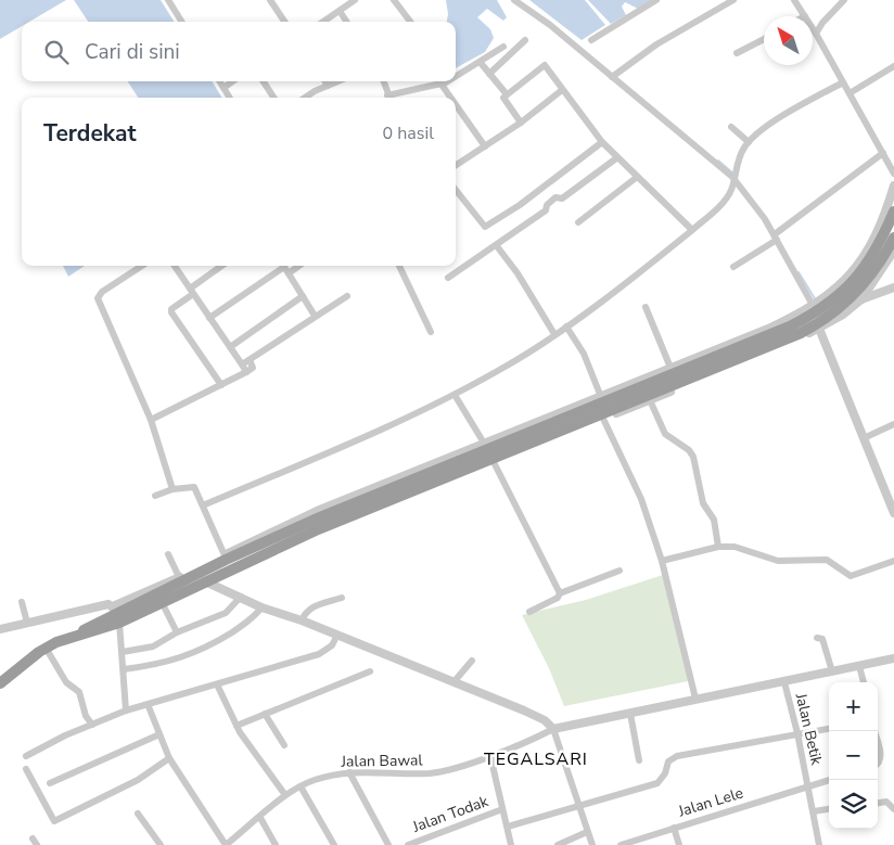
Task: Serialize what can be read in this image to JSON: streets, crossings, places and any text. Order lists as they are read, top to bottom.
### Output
{
  "streets": {
    "street": [
      "Jalan Betik",
      "Jalan Bawal",
      "Jalan Lele",
      "Jalan Todak"
    ]
  },
  "crossings": [
    ["Jalan Betik", "Jalan Lele"]
  ],
  "districts": ["TEGALSARI"],
  "north": "top left",
  "page": {
    "search": "Cari di sini",
    "heading": ["Terdekat", "0 hasil"],
    "map_buttons": ["+", "−"]
  }
}
